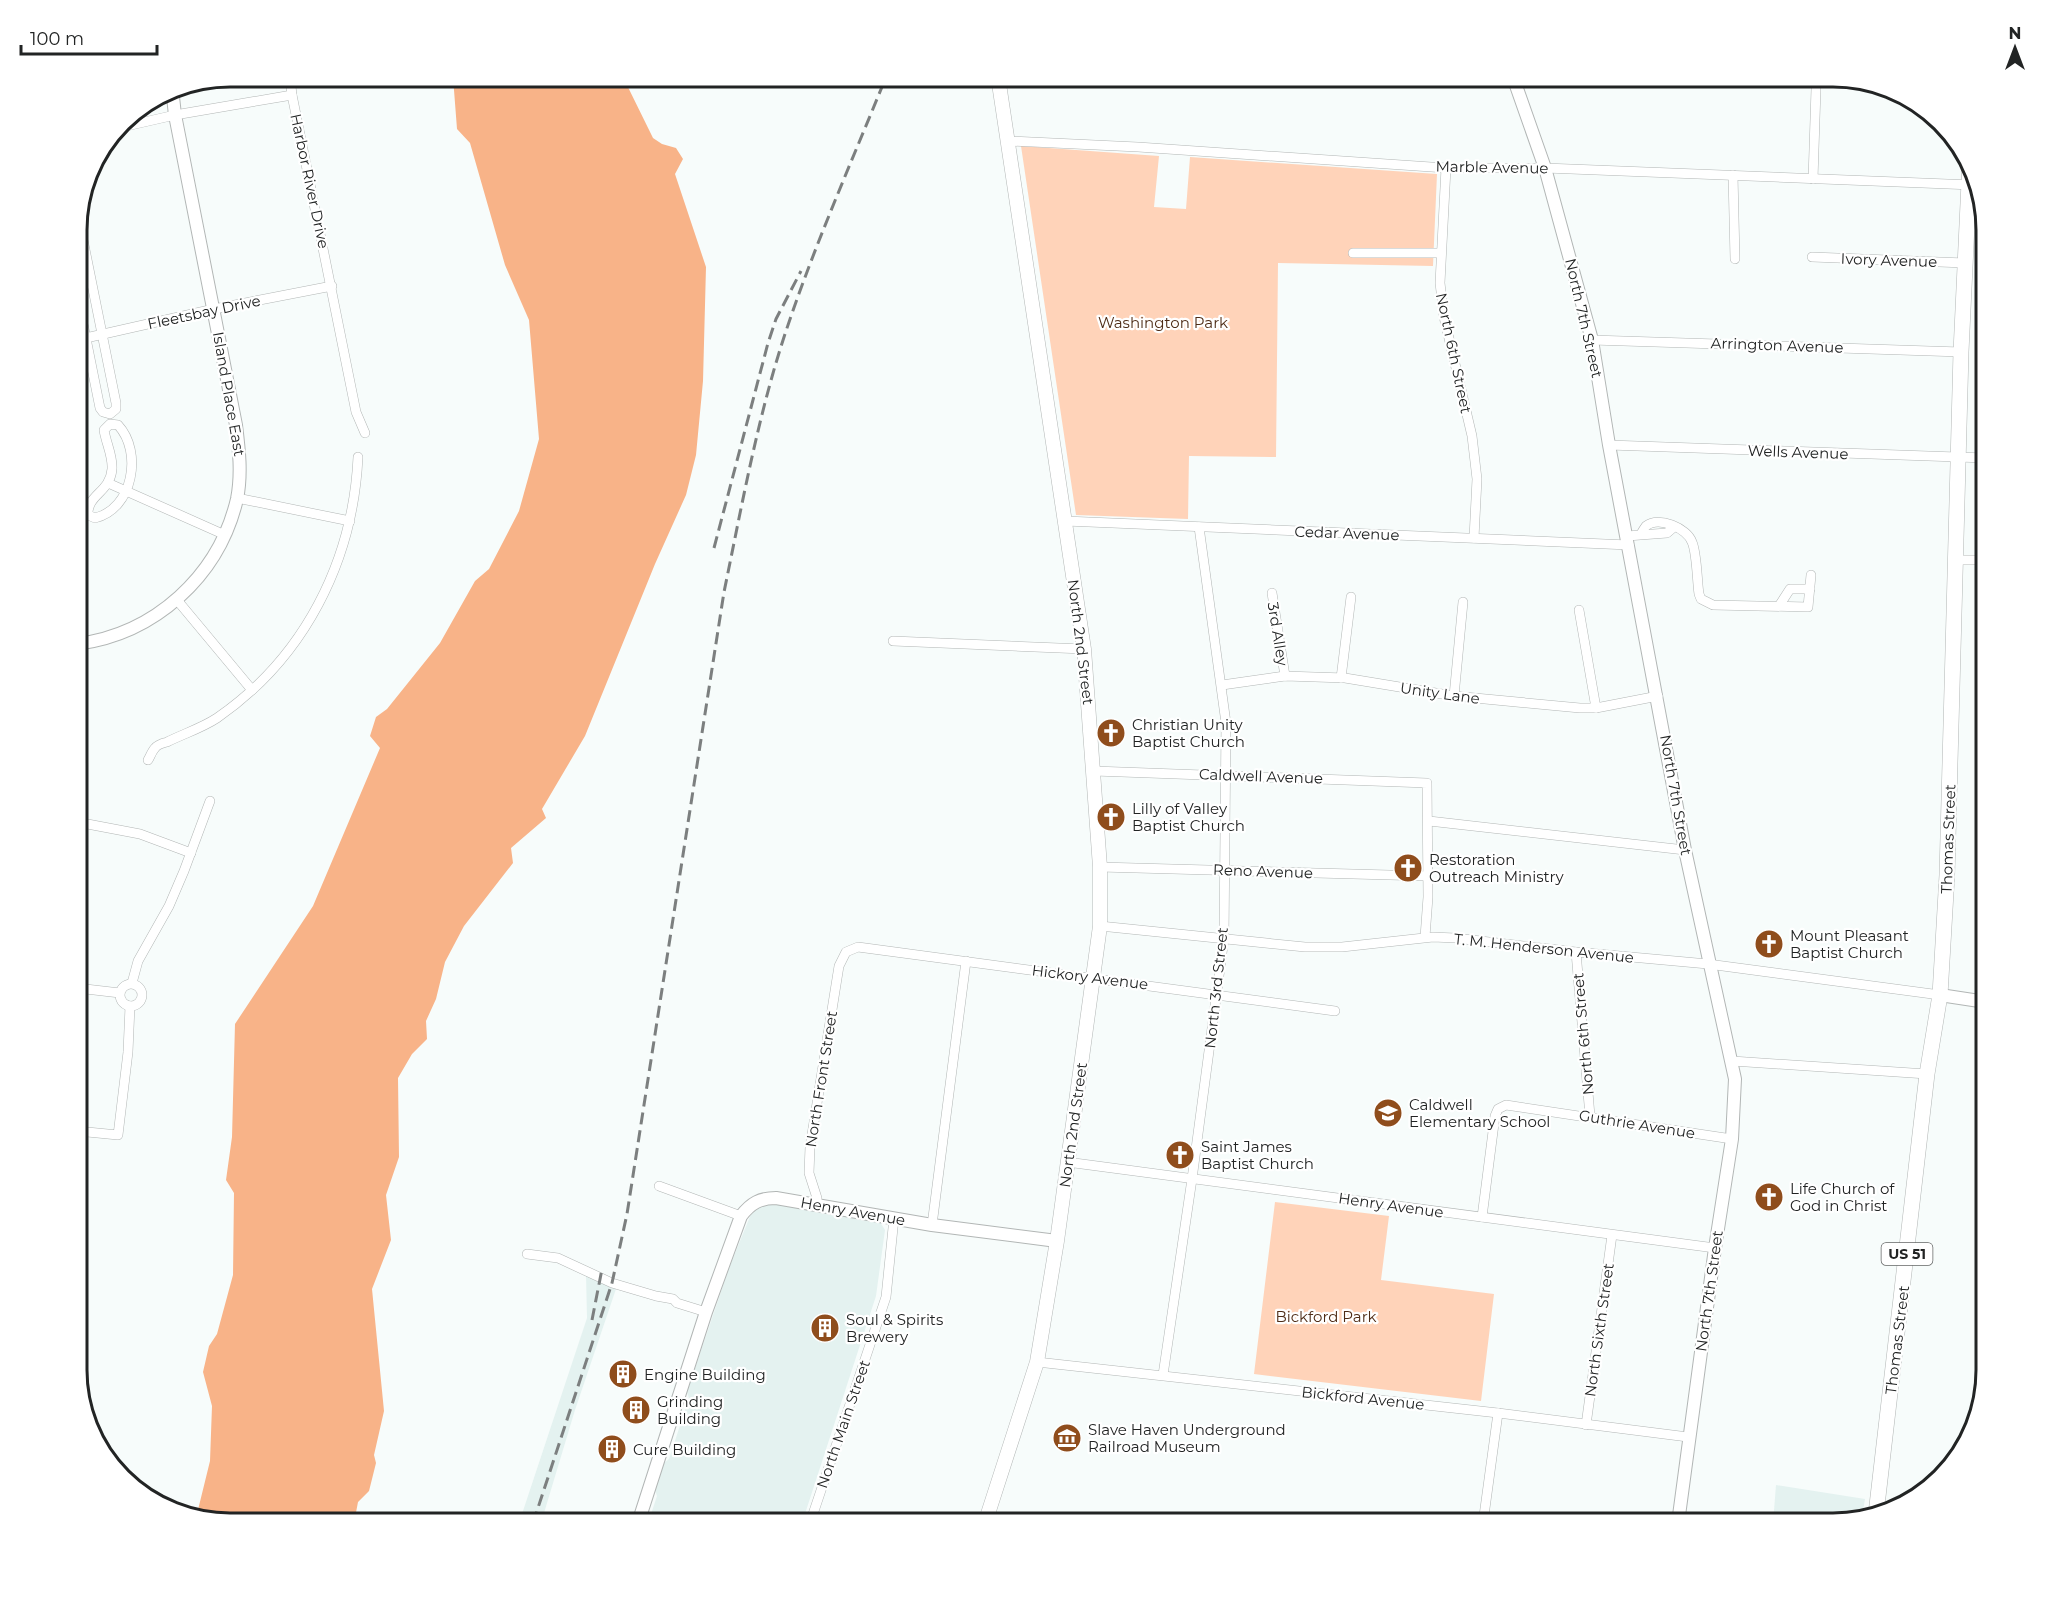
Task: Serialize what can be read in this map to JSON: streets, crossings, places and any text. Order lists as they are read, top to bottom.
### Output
{
  "streets": {
    "main road": ["North 2nd Street", "Thomas Street", "US 51"],
    "street": [
      "Marble Avenue",
      "Harbor River Drive",
      "Ivory Avenue",
      "Fleetsbay Drive",
      "North 7th Street",
      "Arrington Avenue",
      "North 6th Street",
      "Island Place East",
      "Wells Avenue",
      "Cedar Avenue",
      "3rd Alley",
      "Unity Lane",
      "Caldwell Avenue",
      "Reno Avenue",
      "T. M. Henderson Avenue",
      "Hickory Avenue",
      "North 3rd Street",
      "North Front Street",
      "Guthrie Avenue",
      "Henry Avenue",
      "North Sixth Street",
      "Bickford Avenue",
      "North Main Street"
    ]
  },
  "crossings": [
    ["Marble Avenue", "North 7th Street"],
    ["Marble Avenue", "North 6th Street"],
    ["Marble Avenue", "North 2nd Street"],
    ["Harbor River Drive", "Fleetsbay Drive"],
    ["Ivory Avenue", "Thomas Street"],
    ["Fleetsbay Drive", "Island Place East"],
    ["North 7th Street", "Arrington Avenue"],
    ["North 7th Street", "Wells Avenue"],
    ["North 7th Street", "Cedar Avenue"],
    ["North 7th Street", "Unity Lane"],
    ["North 7th Street", "T. M. Henderson Avenue"],
    ["North 7th Street", "Guthrie Avenue"],
    ["North 7th Street", "Henry Avenue"],
    ["North 7th Street", "Bickford Avenue"],
    ["Arrington Avenue", "Thomas Street"],
    ["North 6th Street", "Cedar Avenue"],
    ["North 6th Street", "T. M. Henderson Avenue"],
    ["North 6th Street", "Guthrie Avenue"],
    ["Wells Avenue", "Thomas Street"],
    ["Cedar Avenue", "North 2nd Street"],
    ["Cedar Avenue", "North 3rd Street"],
    ["3rd Alley", "Unity Lane"],
    ["North 2nd Street", "Caldwell Avenue"],
    ["North 2nd Street", "Reno Avenue"],
    ["North 2nd Street", "T. M. Henderson Avenue"],
    ["North 2nd Street", "Hickory Avenue"],
    ["North 2nd Street", "Henry Avenue"],
    ["North 2nd Street", "Bickford Avenue"],
    ["Unity Lane", "North 3rd Street"],
    ["Caldwell Avenue", "North 3rd Street"],
    ["Thomas Street", "T. M. Henderson Avenue"],
    ["Reno Avenue", "North 3rd Street"],
    ["T. M. Henderson Avenue", "North 3rd Street"],
    ["Hickory Avenue", "North 3rd Street"],
    ["Hickory Avenue", "North Front Street"],
    ["North 3rd Street", "Henry Avenue"],
    ["North 3rd Street", "Bickford Avenue"],
    ["North Front Street", "Henry Avenue"],
    ["Guthrie Avenue", "Henry Avenue"],
    ["Henry Avenue", "North Sixth Street"],
    ["Henry Avenue", "North Main Street"],
    ["North Sixth Street", "Bickford Avenue"]
  ],
  "parks": ["Washington Park", "Bickford Park"],
  "places": {
    "church": [
      "Christian Unity Baptist Church",
      "Lilly of Valley Baptist Church",
      "Restoration Outreach Ministry",
      "Mount Pleasant Baptist Church",
      "Saint James Baptist Church",
      "Life Church of God in Christ"
    ],
    "school or university": ["Caldwell Elementary School"],
    "building": [
      "Soul & Spirits Brewery",
      "Engine Building",
      "Grinding Building",
      "Cure Building"
    ],
    "museum": ["Slave Haven Underground Railroad Museum"]
  },
  "scale_bar": "100 m",
  "north": "top"
}
